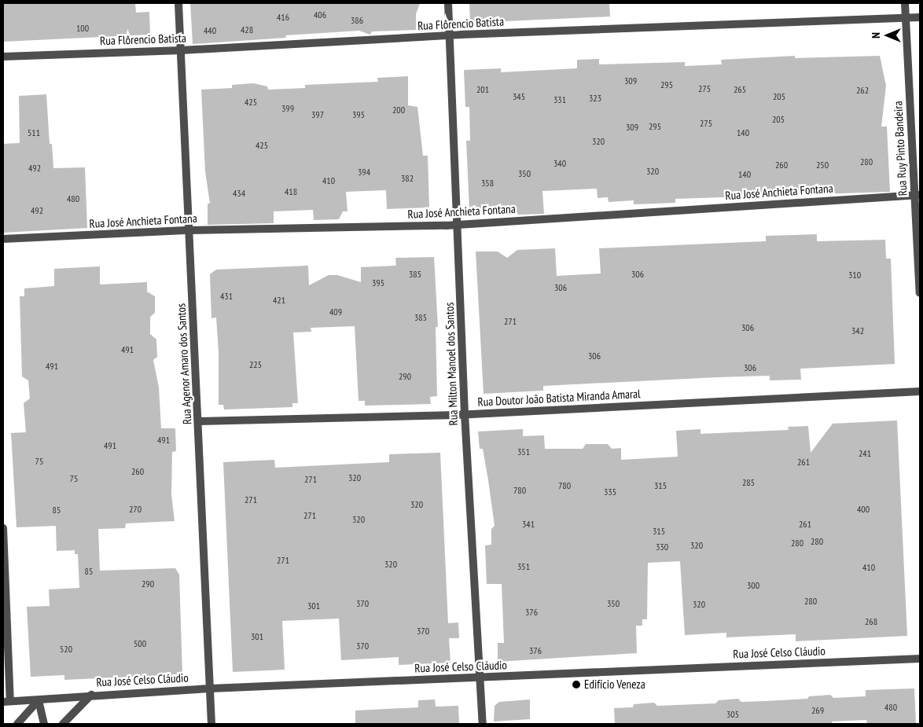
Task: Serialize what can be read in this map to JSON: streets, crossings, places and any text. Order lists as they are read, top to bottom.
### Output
{
  "streets": {
    "street": [
      "Rua Flôrencio Batista",
      "Rua Ruy Pinto Bandeira",
      "Rua José Anchieta Fontana",
      "Rua Agenor Amaro dos Santos",
      "Rua Milton Manoel dos Santos",
      "Rua Doutor João Batista Miranda Amaral",
      "Rua José Celso Cláudio"
    ]
  },
  "crossings": [
    ["Rua Flôrencio Batista", "Rua Ruy Pinto Bandeira"],
    ["Rua Flôrencio Batista", "Rua Agenor Amaro dos Santos"],
    ["Rua Flôrencio Batista", "Rua Milton Manoel dos Santos"],
    ["Rua Ruy Pinto Bandeira", "Rua José Anchieta Fontana"],
    ["Rua José Anchieta Fontana", "Rua Agenor Amaro dos Santos"],
    ["Rua José Anchieta Fontana", "Rua Milton Manoel dos Santos"],
    ["Rua Agenor Amaro dos Santos", "Rua Doutor João Batista Miranda Amaral"],
    ["Rua Agenor Amaro dos Santos", "Rua José Celso Cláudio"],
    ["Rua Milton Manoel dos Santos", "Rua Doutor João Batista Miranda Amaral"],
    ["Rua Milton Manoel dos Santos", "Rua José Celso Cláudio"]
  ],
  "places": ["Edifício Veneza"],
  "house_numbers": [
    "406",
    "416",
    "386",
    "100",
    "428",
    "440",
    "309",
    "295",
    "275",
    "201",
    "265",
    "262",
    "345",
    "205",
    "323",
    "331",
    "425",
    "399",
    "200",
    "397",
    "395",
    "205",
    "275",
    "295",
    "309",
    "511",
    "140",
    "320",
    "425",
    "280",
    "340",
    "260",
    "250",
    "492",
    "320",
    "394",
    "350",
    "140",
    "382",
    "410",
    "358",
    "418",
    "434",
    "480",
    "492",
    "385",
    "306",
    "310",
    "395",
    "306",
    "431",
    "421",
    "409",
    "385",
    "271",
    "306",
    "342",
    "491",
    "306",
    "225",
    "491",
    "306",
    "290",
    "491",
    "491",
    "351",
    "241",
    "75",
    "261",
    "260",
    "320",
    "75",
    "271",
    "285",
    "780",
    "315",
    "780",
    "335",
    "271",
    "320",
    "270",
    "400",
    "85",
    "271",
    "320",
    "341",
    "261",
    "315",
    "280",
    "280",
    "320",
    "330",
    "271",
    "320",
    "351",
    "410",
    "85",
    "290",
    "300",
    "280",
    "370",
    "350",
    "320",
    "301",
    "376",
    "268",
    "370",
    "301",
    "500",
    "370",
    "520",
    "376",
    "480",
    "269",
    "305"
  ],
  "north": "left"
}
